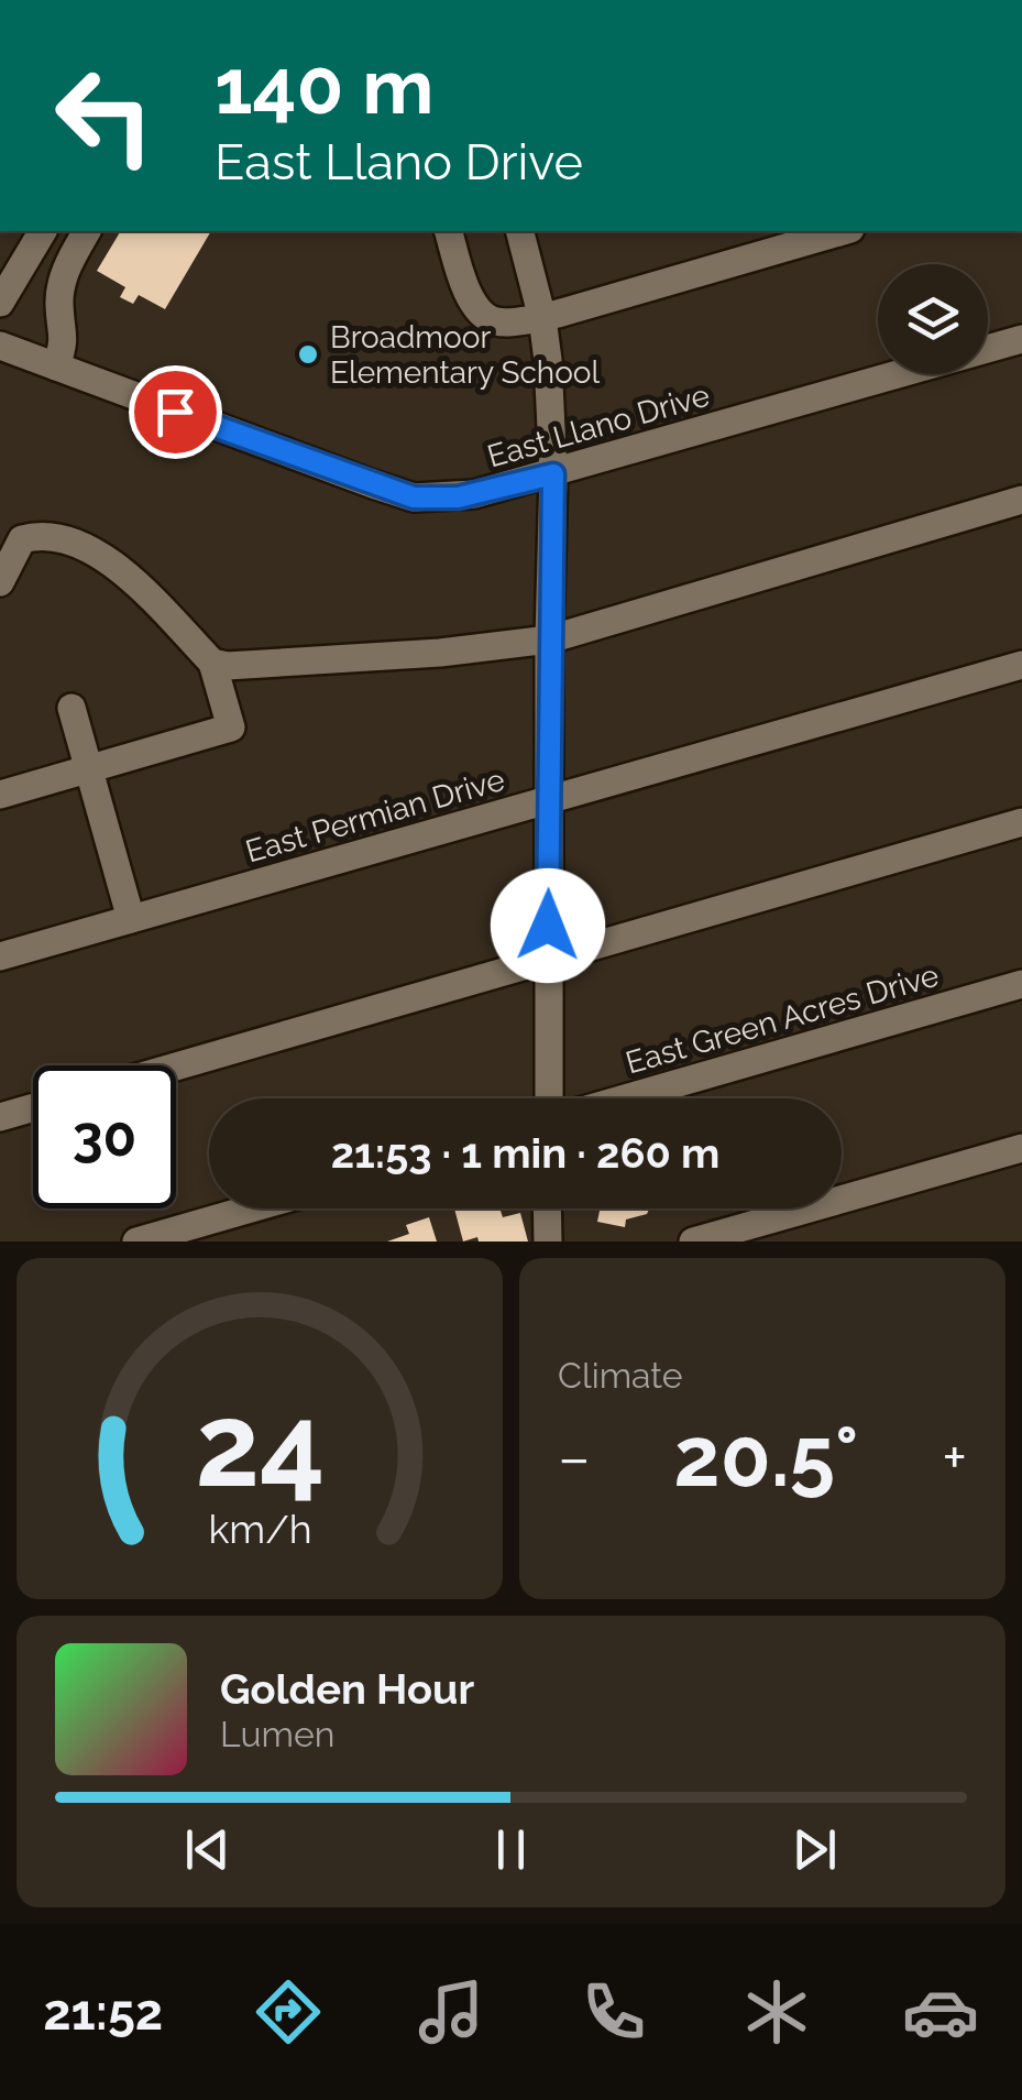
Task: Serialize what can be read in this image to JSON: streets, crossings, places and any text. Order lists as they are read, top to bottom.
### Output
{
  "streets": {
    "street": ["East Llano Drive", "East Permian Drive", "East Green Acres Drive"]
  },
  "places": ["Broadmoor Elementary School"],
  "page": {
    "turn": ["140 m", "East Llano Drive"],
    "limit": "30",
    "trip": "21:53 · 1 min · 260 m",
    "tile": "Climate",
    "heat": ["−", "20.5°", "+"],
    "song": ["Golden Hour", "Lumen"],
    "tabs": "21:52",
    "gauge": ["24", "km/h"]
  }
}
